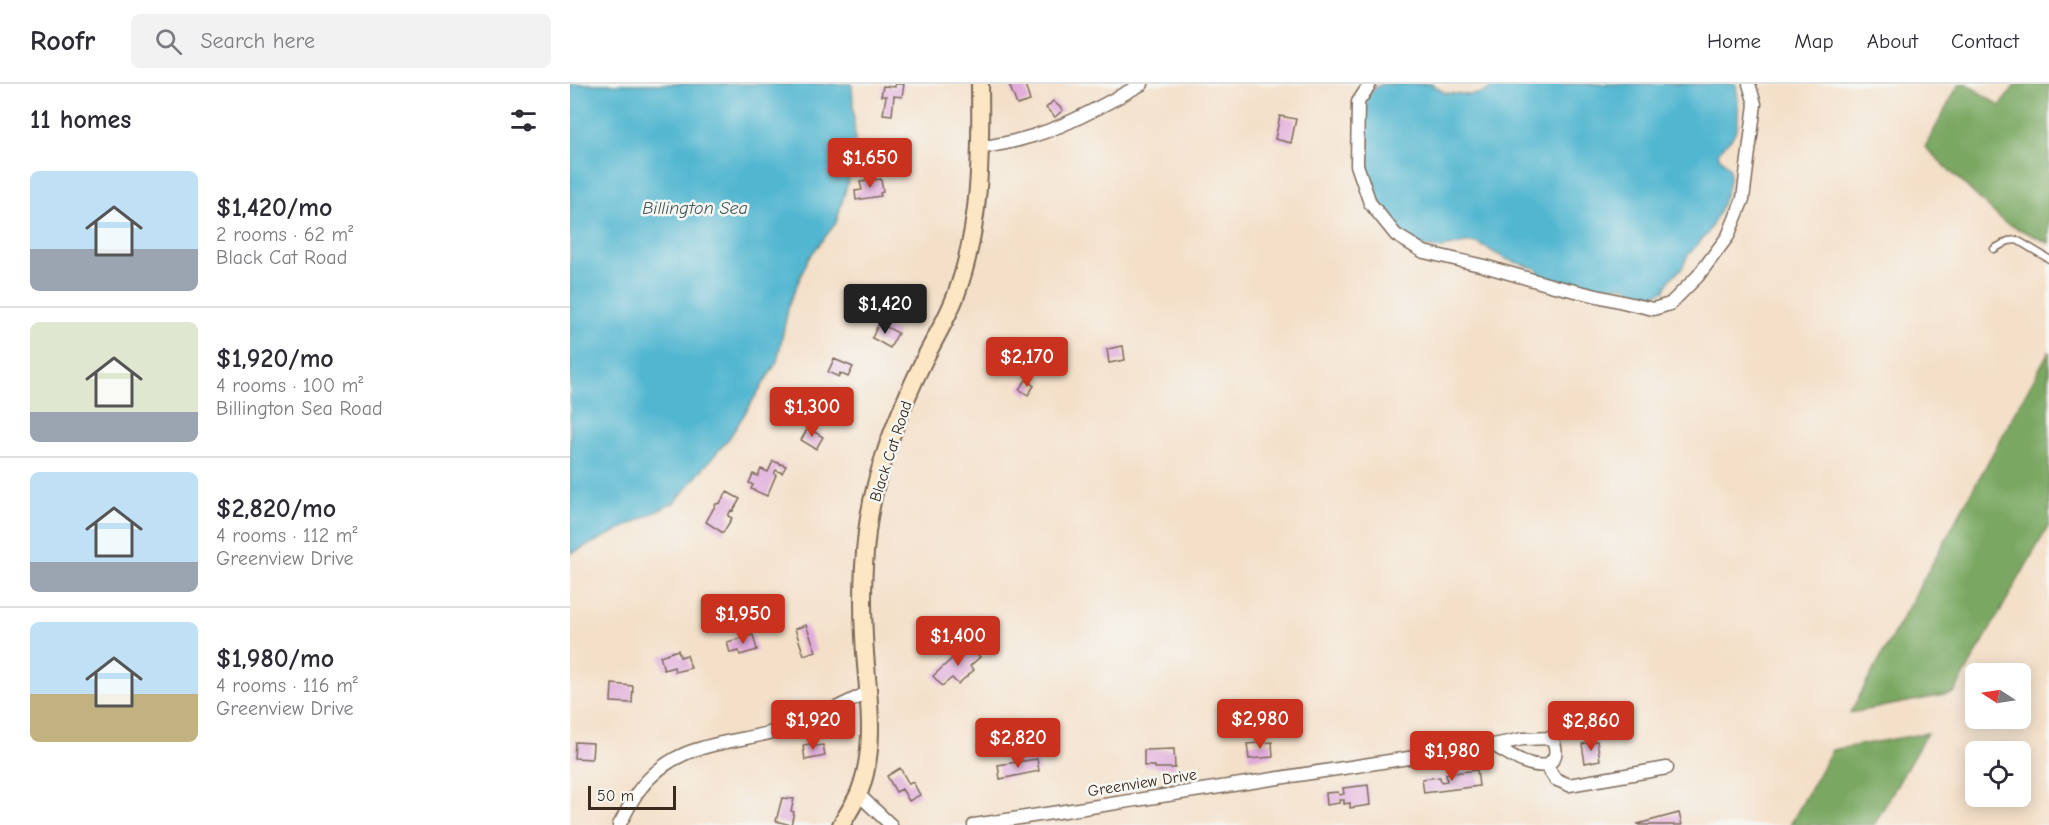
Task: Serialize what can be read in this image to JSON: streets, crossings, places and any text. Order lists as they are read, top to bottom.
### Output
{
  "streets": {
    "street": ["Black Cat Road", "Greenview Drive"]
  },
  "water": ["Billington Sea"],
  "scale_bar": "50 m",
  "north": "left",
  "page": {
    "header": "Roofr",
    "search": "Search here",
    "nav": [
      "Home",
      "Map",
      "About",
      "Contact"
    ],
    "heading": "11 homes",
    "price": [
      "$1,650",
      "$1,420",
      "$2,170",
      "$1,300",
      "$1,950",
      "$1,400",
      "$2,980",
      "$1,920",
      "$2,860",
      "$2,820",
      "$1,980"
    ],
    "list": [
      {
        "name": "$1,420/mo",
        "note": "2 rooms · 62 m² · Black Cat Road"
      },
      {
        "name": "$1,920/mo",
        "note": "4 rooms · 100 m² · Billington Sea Road"
      },
      {
        "name": "$2,820/mo",
        "note": "4 rooms · 112 m² · Greenview Drive"
      },
      {
        "name": "$1,980/mo",
        "note": "4 rooms · 116 m² · Greenview Drive"
      }
    ],
    "scale": "50 m"
  }
}
